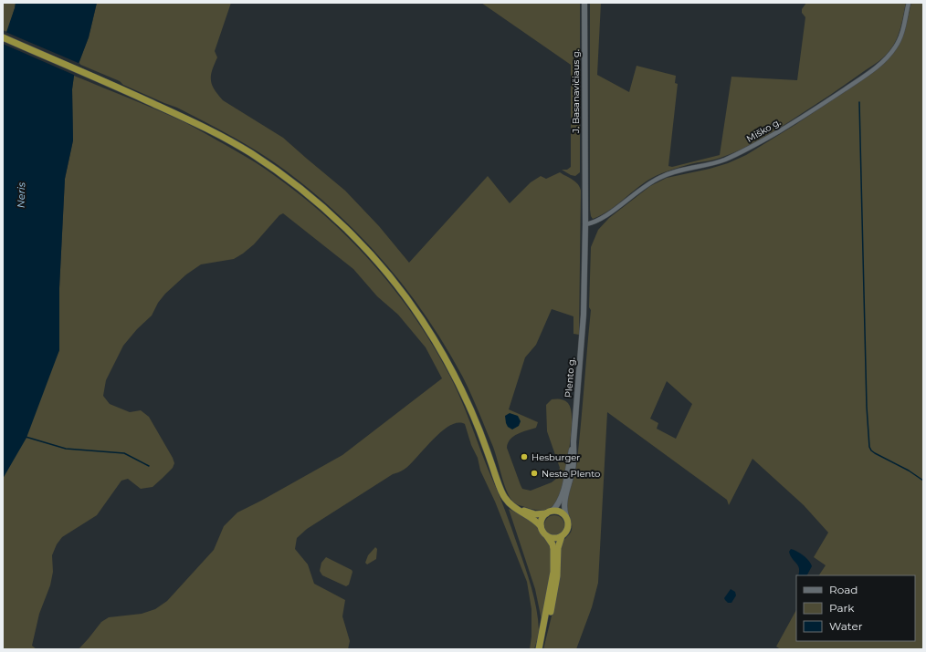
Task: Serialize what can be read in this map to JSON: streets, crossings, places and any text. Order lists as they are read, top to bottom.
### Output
{
  "streets": {
    "main road": ["J. Basanavičiaus g.", "Plento g."],
    "street": ["Miško g."]
  },
  "crossings": [
    ["J. Basanavičiaus g.", "Miško g."],
    ["J. Basanavičiaus g.", "Plento g."],
    ["Miško g.", "Plento g."]
  ],
  "water": ["Neris"],
  "places": ["Hesburger", "Neste Plento"],
  "legend": ["Road", "Park", "Water"]
}
